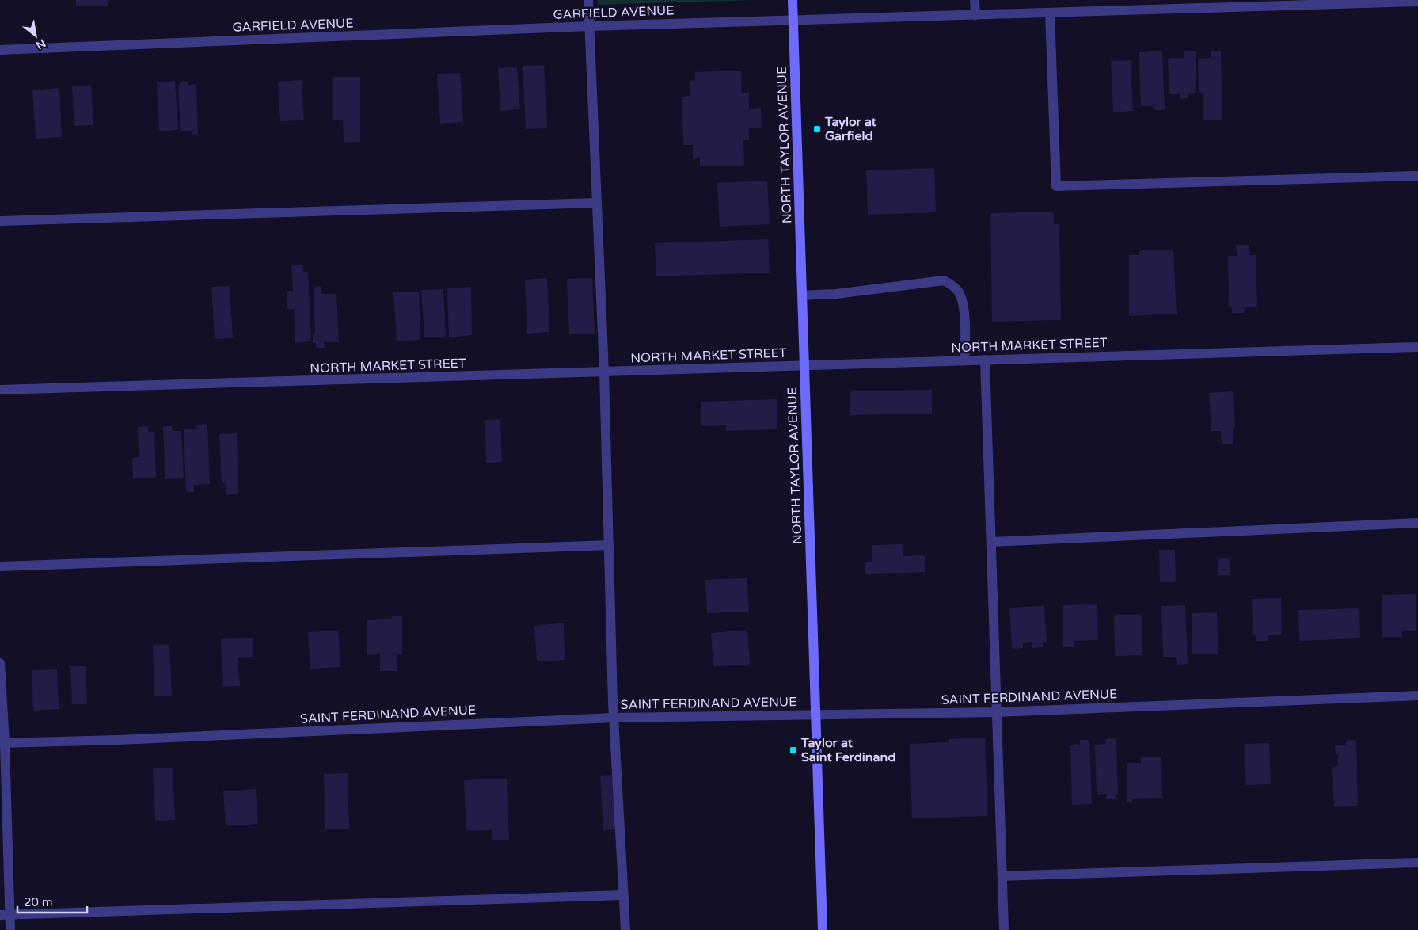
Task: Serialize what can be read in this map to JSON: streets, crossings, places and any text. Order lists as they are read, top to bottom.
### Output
{
  "streets": {
    "street": [
      "GARFIELD AVENUE",
      "NORTH TAYLOR AVENUE",
      "NORTH MARKET STREET",
      "SAINT FERDINAND AVENUE"
    ]
  },
  "crossings": [
    ["GARFIELD AVENUE", "NORTH TAYLOR AVENUE"],
    ["NORTH TAYLOR AVENUE", "NORTH MARKET STREET"],
    ["NORTH TAYLOR AVENUE", "SAINT FERDINAND AVENUE"]
  ],
  "places": {
    "transit": ["Taylor at Garfield", "Taylor at Saint Ferdinand"]
  },
  "scale_bar": "20 m",
  "north": "bottom right"
}
